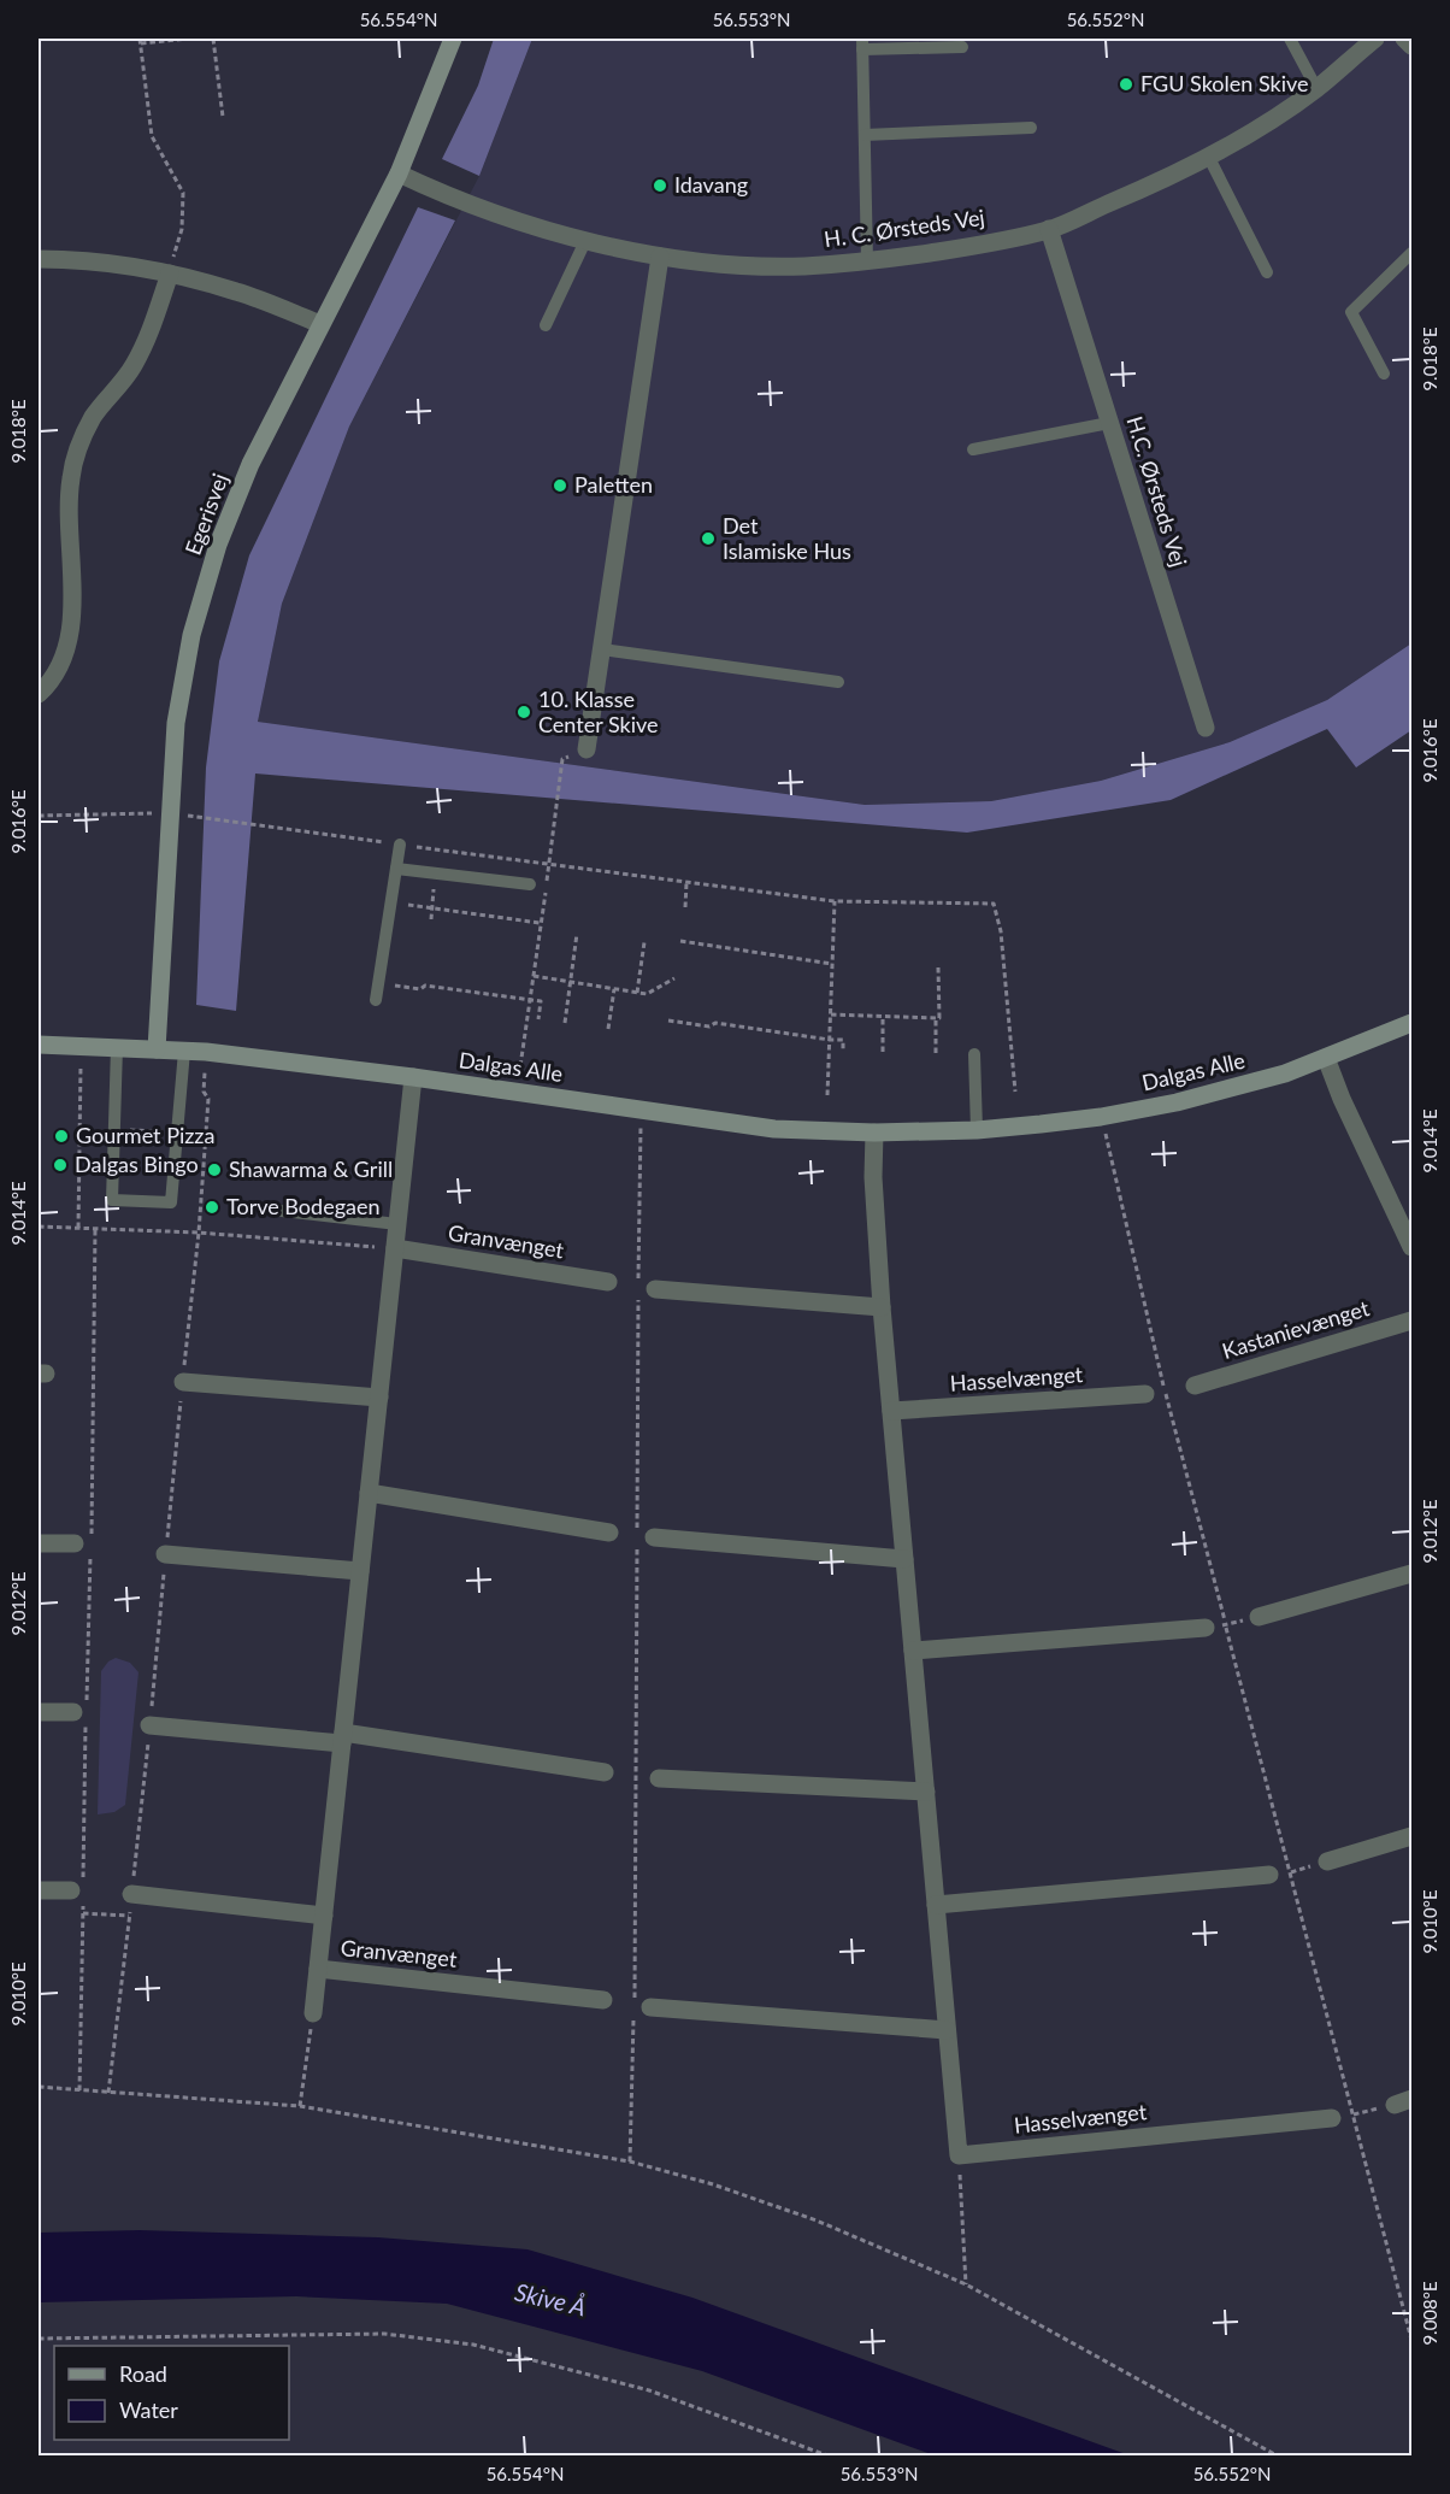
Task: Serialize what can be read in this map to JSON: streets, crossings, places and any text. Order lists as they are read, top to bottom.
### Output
{
  "streets": {
    "street": [
      "H. C. Ørsteds Vej",
      "H.C. Ørsteds Vej",
      "Egerisvej",
      "Dalgas Alle",
      "Granvænget",
      "Kastanievænget",
      "Hasselvænget"
    ]
  },
  "crossings": [
    ["H. C. Ørsteds Vej", "H.C. Ørsteds Vej"],
    ["H. C. Ørsteds Vej", "Egerisvej"],
    ["Egerisvej", "Dalgas Alle"],
    ["Dalgas Alle", "Granvænget"]
  ],
  "water": ["Skive Å"],
  "places": [
    "FGU Skolen Skive",
    "Idavang",
    "Paletten",
    "Det Islamiske Hus",
    "10. Klasse Center Skive",
    "Gourmet Pizza",
    "Dalgas Bingo",
    "Shawarma & Grill",
    "Torve Bodegaen"
  ],
  "legend": ["Road", "Water"],
  "coordinates": [
    "56.554°N",
    "56.553°N",
    "56.552°N",
    "9.018°E",
    "9.016°E",
    "9.014°E",
    "9.012°E",
    "9.010°E",
    "9.008°E"
  ]
}
